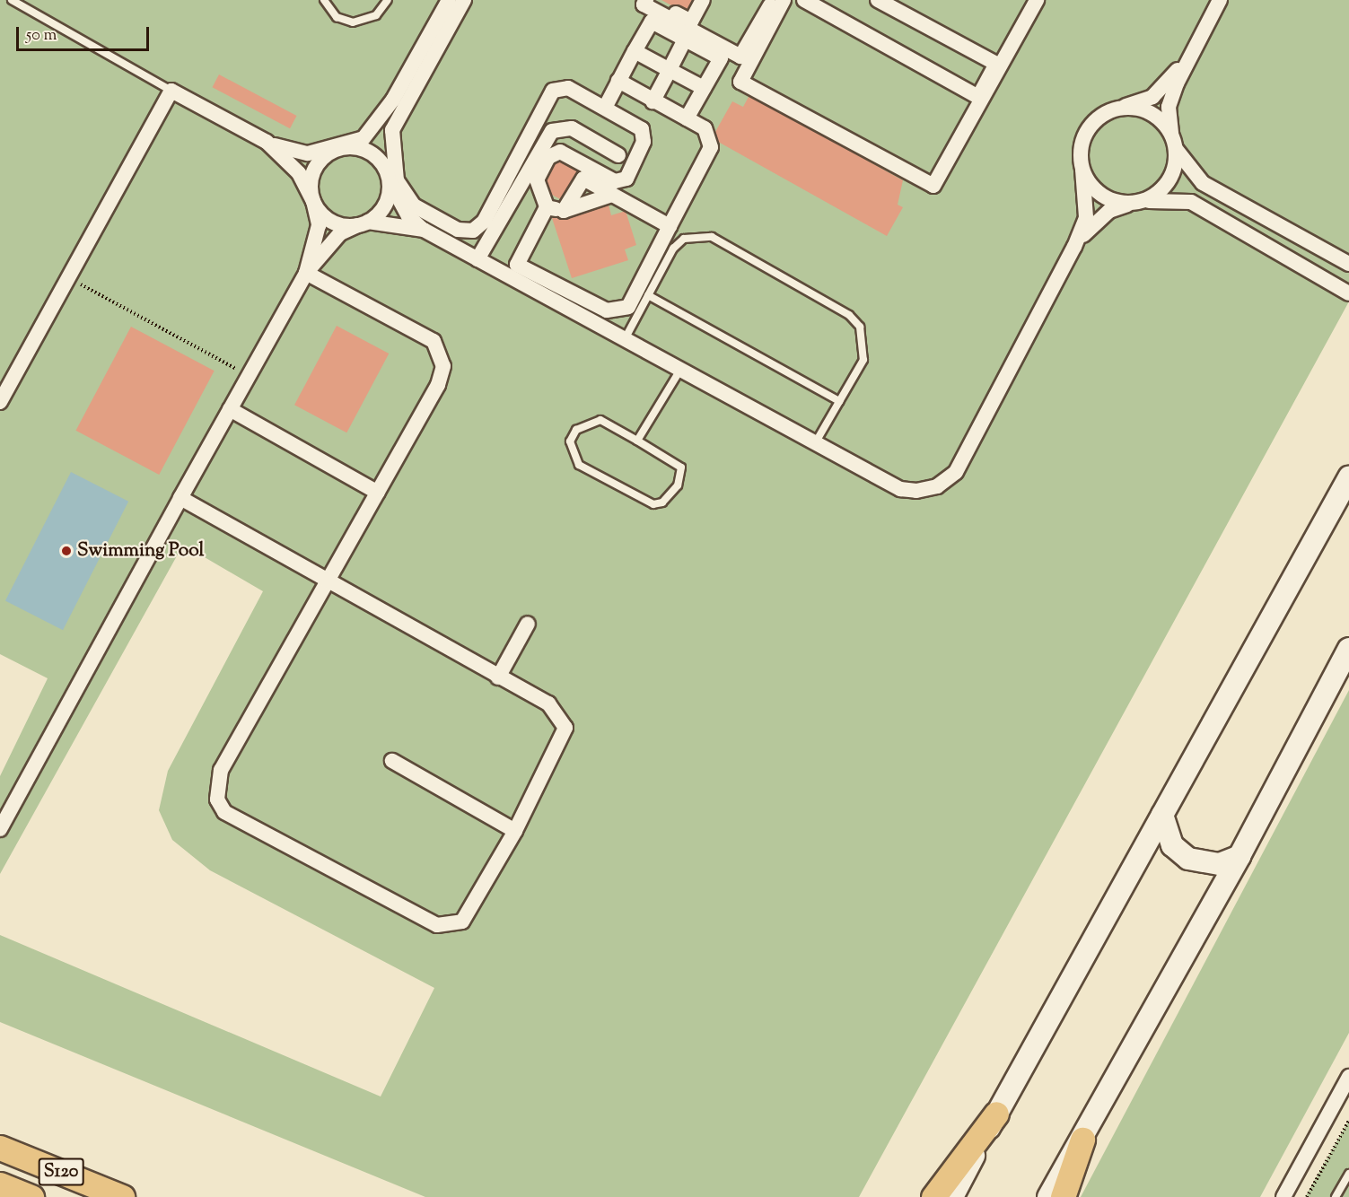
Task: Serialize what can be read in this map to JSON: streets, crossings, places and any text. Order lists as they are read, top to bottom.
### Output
{
  "streets": {
    "main road": ["S120"]
  },
  "places": ["Swimming Pool"],
  "scale_bar": "50 m"
}
